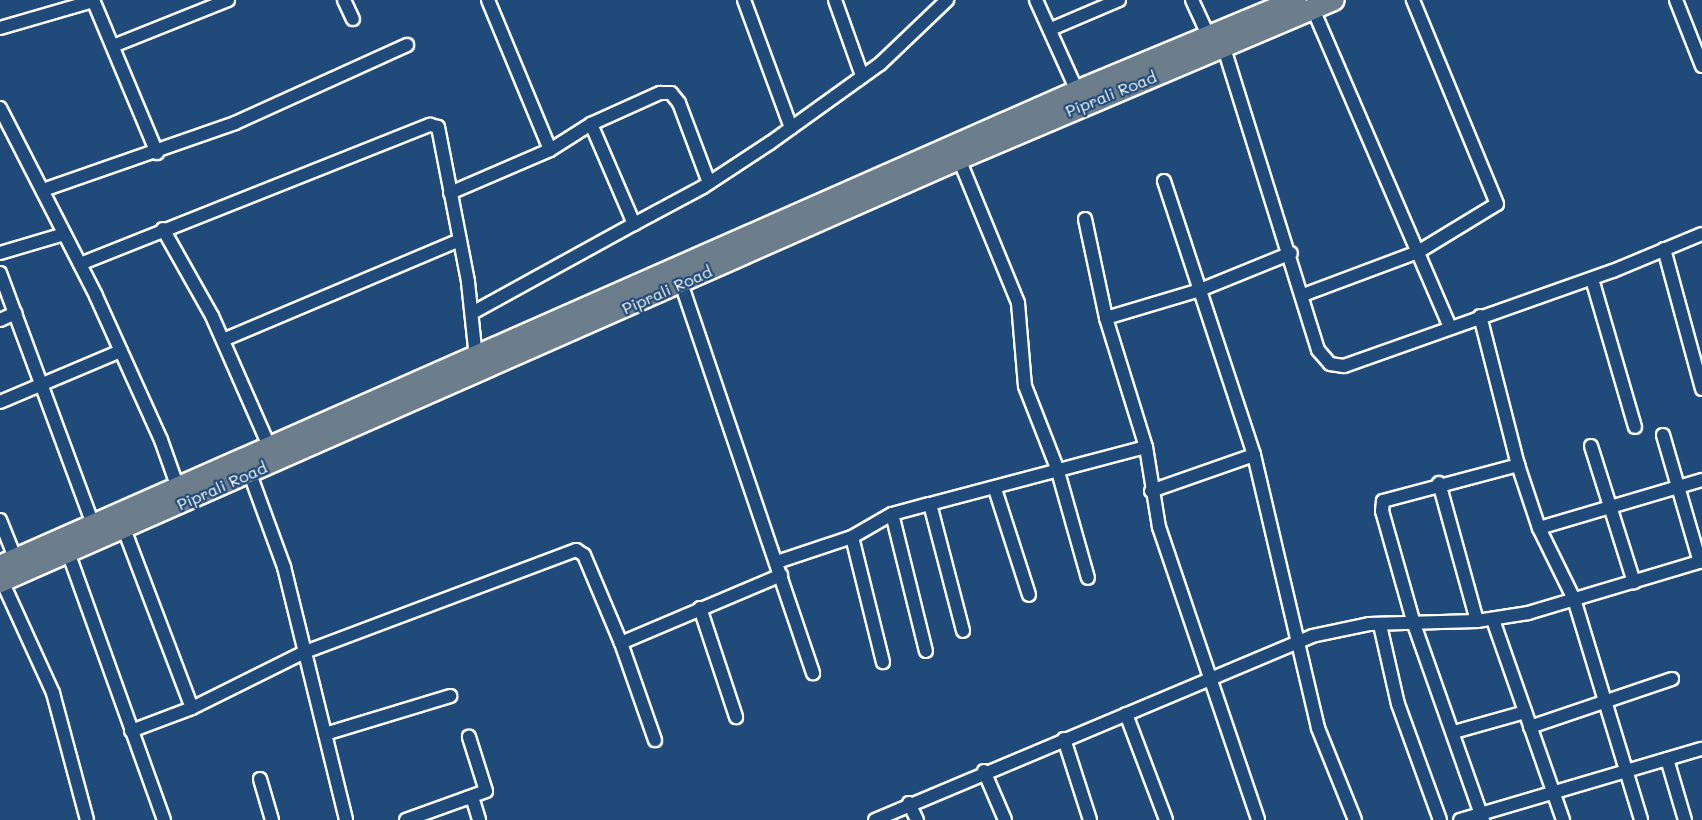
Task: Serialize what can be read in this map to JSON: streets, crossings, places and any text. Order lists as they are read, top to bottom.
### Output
{
  "streets": {
    "main road": ["Piprali Road"]
  }
}
